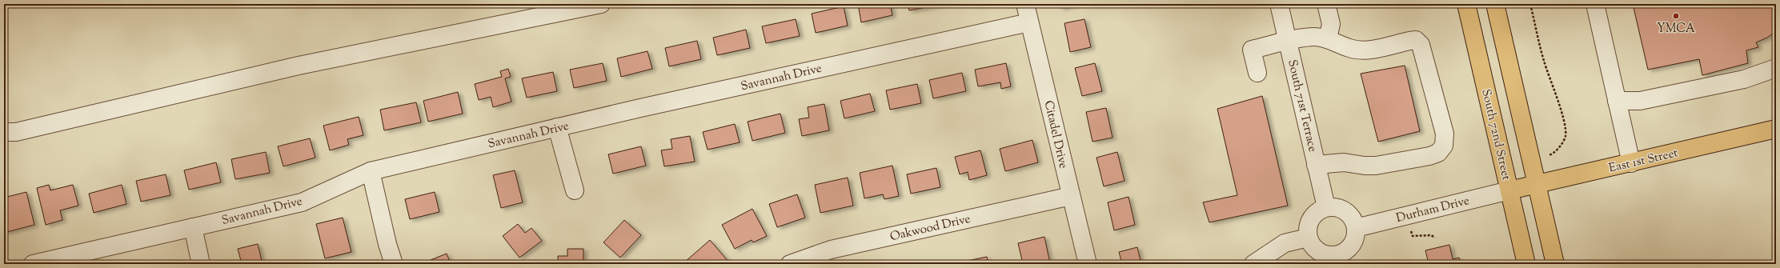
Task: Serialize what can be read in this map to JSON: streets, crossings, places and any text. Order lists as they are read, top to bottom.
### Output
{
  "streets": {
    "main road": ["South 72nd Street", "East 1st Street"],
    "street": [
      "Savannah Drive",
      "South 71st Terrace",
      "Citadel Drive",
      "Durham Drive",
      "Oakwood Drive"
    ]
  },
  "crossings": [
    ["Savannah Drive", "Citadel Drive"],
    ["South 71st Terrace", "Durham Drive"],
    ["Citadel Drive", "Oakwood Drive"],
    ["South 72nd Street", "East 1st Street"],
    ["South 72nd Street", "Durham Drive"],
    ["East 1st Street", "Durham Drive"]
  ],
  "places": ["YMCA"]
}
